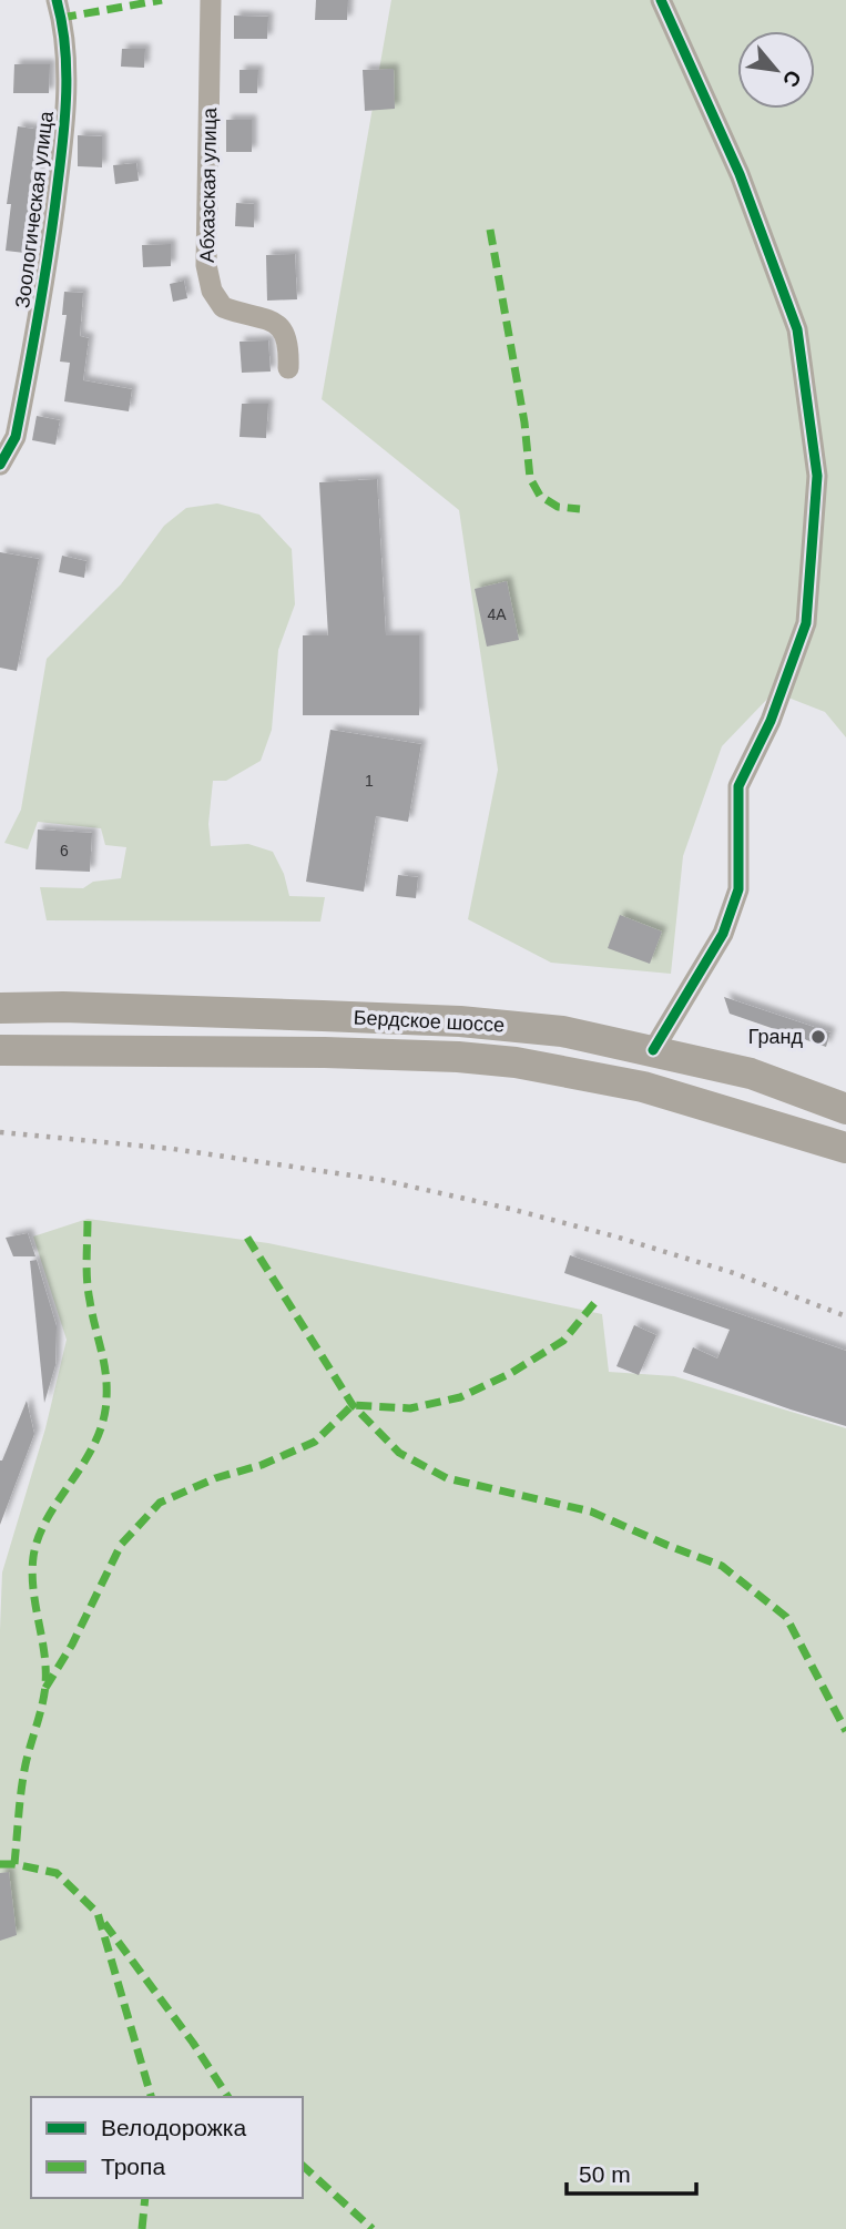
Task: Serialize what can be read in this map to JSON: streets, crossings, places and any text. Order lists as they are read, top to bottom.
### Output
{
  "streets": {
    "highway": ["Бердское шоссе"],
    "street": ["Абхазская улица", "Зоологическая улица"]
  },
  "places": ["Гранд"],
  "house_numbers": ["4А", "1", "6"],
  "legend": ["Велодорожка", "Тропа"],
  "scale_bar": "50 m",
  "north": "bottom right"
}
